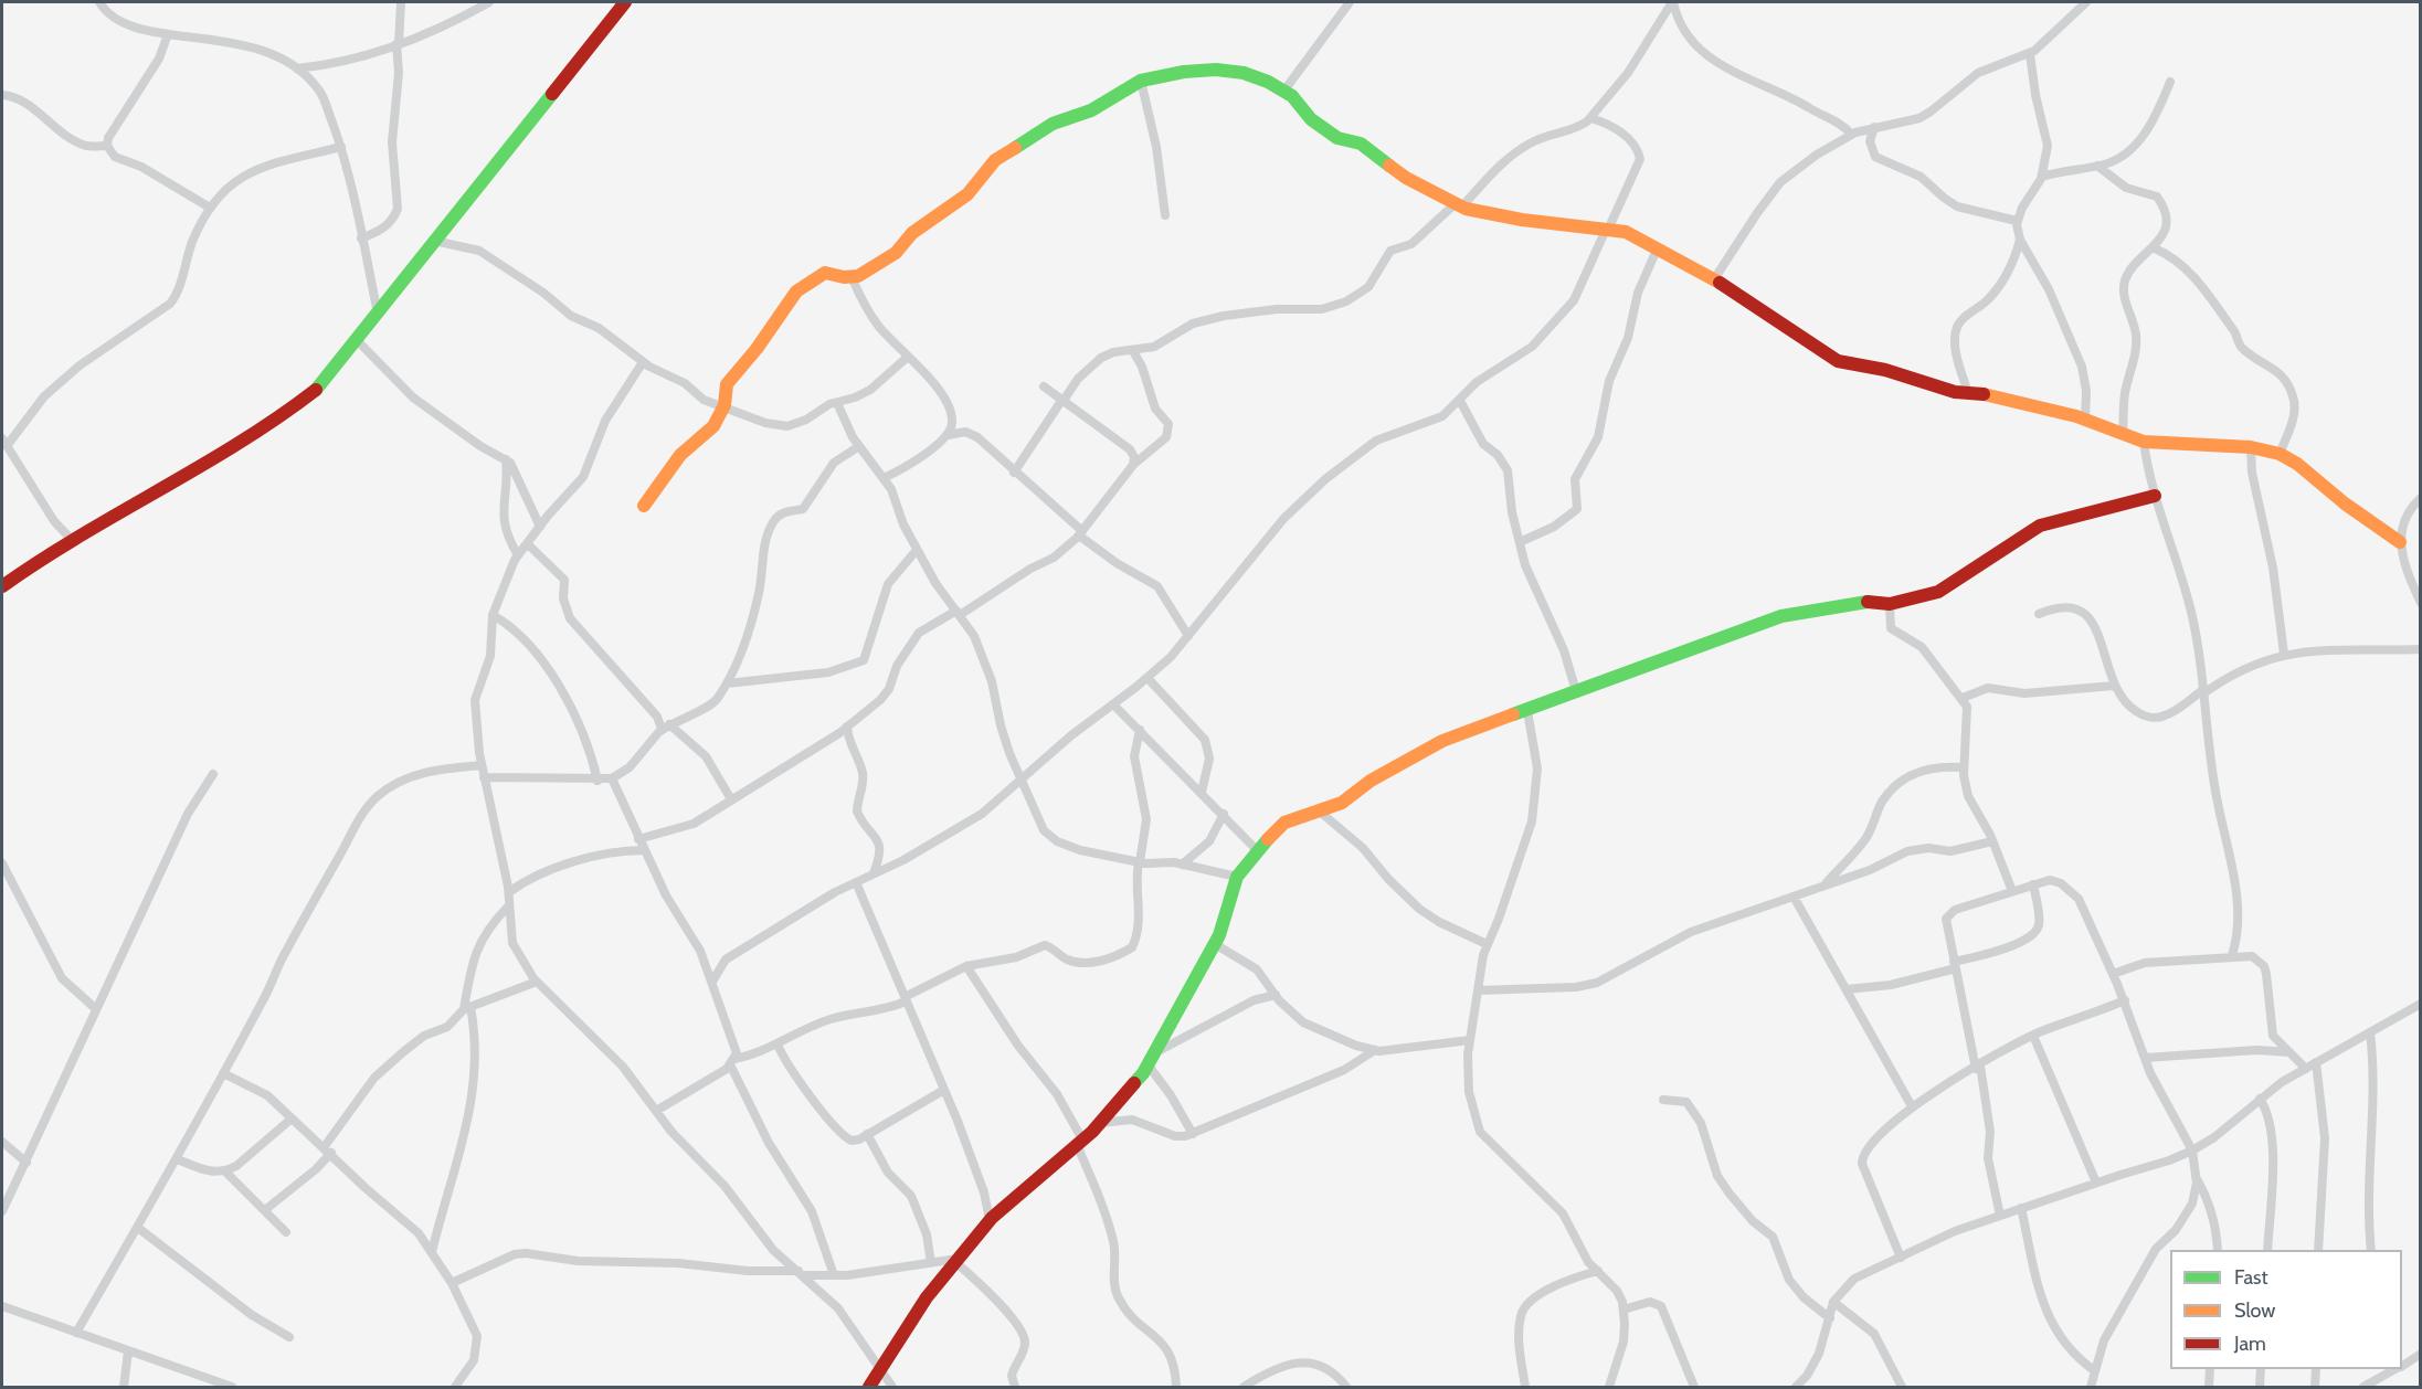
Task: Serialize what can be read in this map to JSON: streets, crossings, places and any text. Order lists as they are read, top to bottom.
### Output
{
  "legend": ["Fast", "Slow", "Jam"]
}
